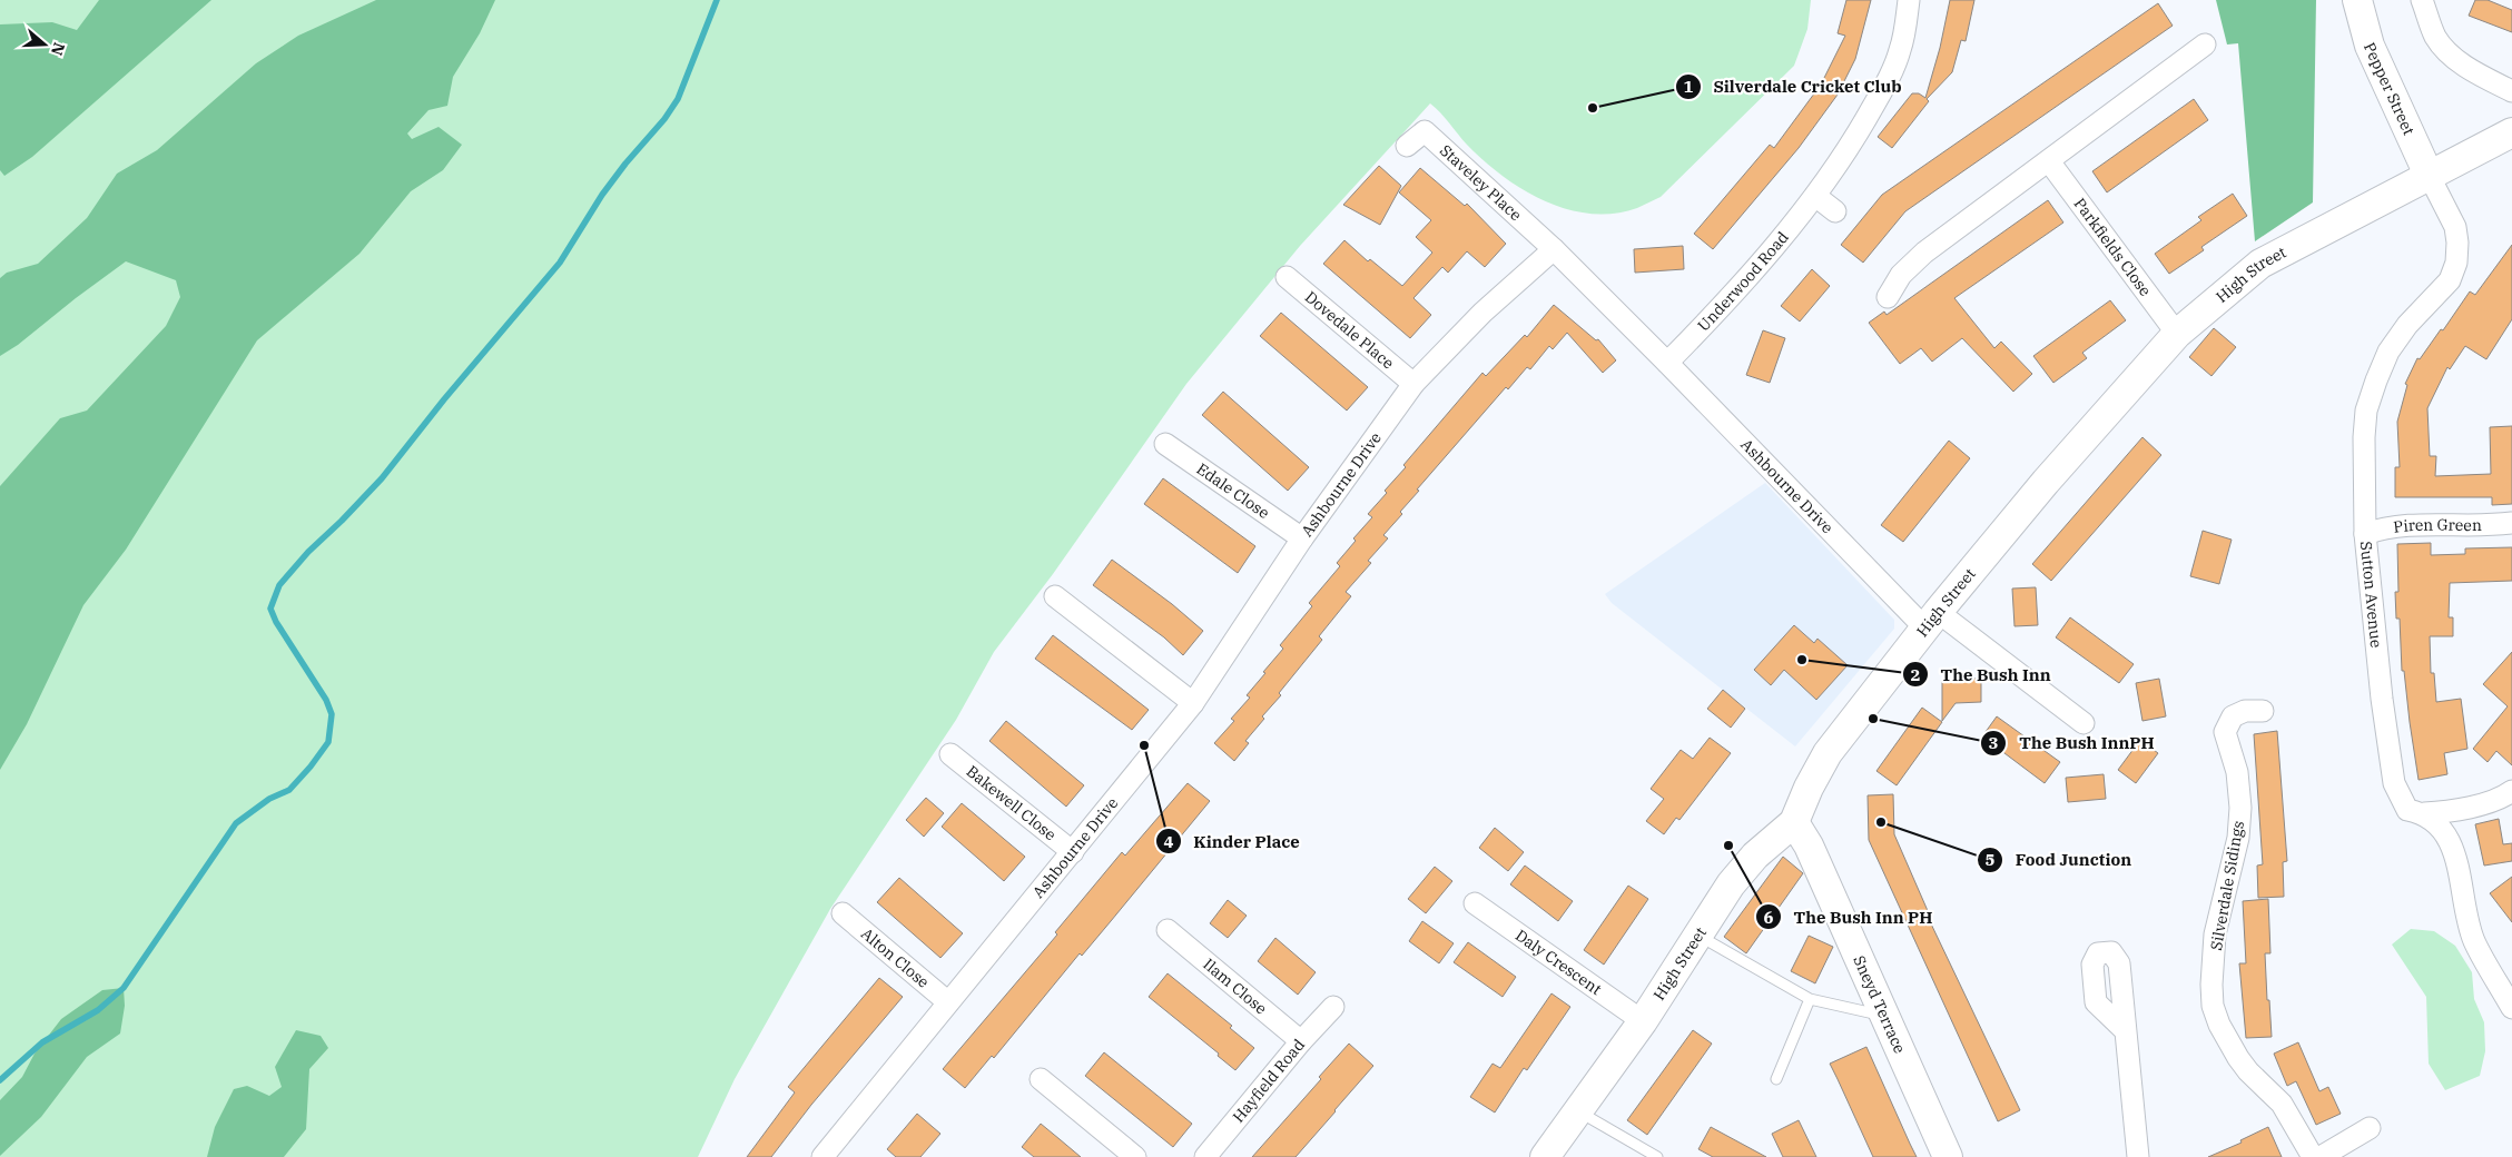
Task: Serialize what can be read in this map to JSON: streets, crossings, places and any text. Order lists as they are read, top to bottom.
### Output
{
  "streets": {
    "main road": ["Pepper Street", "High Street", "Sneyd Terrace"],
    "street": [
      "Staveley Place",
      "Parkfields Close",
      "Underwood Road",
      "Dovedale Place",
      "Ashbourne Drive",
      "Edale Close",
      "Piren Green",
      "Sutton Avenue",
      "Bakewell Close",
      "Silverdale Sidings",
      "Alton Close",
      "Daly Crescent",
      "Ilam Close",
      "Hayfield Road"
    ]
  },
  "crossings": [
    ["Pepper Street", "High Street"],
    ["Pepper Street", "Sutton Avenue"],
    ["Staveley Place", "Ashbourne Drive"],
    ["Parkfields Close", "High Street"],
    ["High Street", "Ashbourne Drive"],
    ["High Street", "Sutton Avenue"],
    ["High Street", "Daly Crescent"],
    ["High Street", "Sneyd Terrace"],
    ["Underwood Road", "Ashbourne Drive"],
    ["Dovedale Place", "Ashbourne Drive"],
    ["Ashbourne Drive", "Edale Close"],
    ["Ashbourne Drive", "Bakewell Close"],
    ["Ashbourne Drive", "Alton Close"],
    ["Piren Green", "Sutton Avenue"],
    ["Ilam Close", "Hayfield Road"]
  ],
  "places": [
    "Silverdale Cricket Club",
    "The Bush Inn",
    "The Bush InnPH",
    "Kinder Place",
    "Food Junction",
    "The Bush Inn PH"
  ],
  "north": "right"
}
